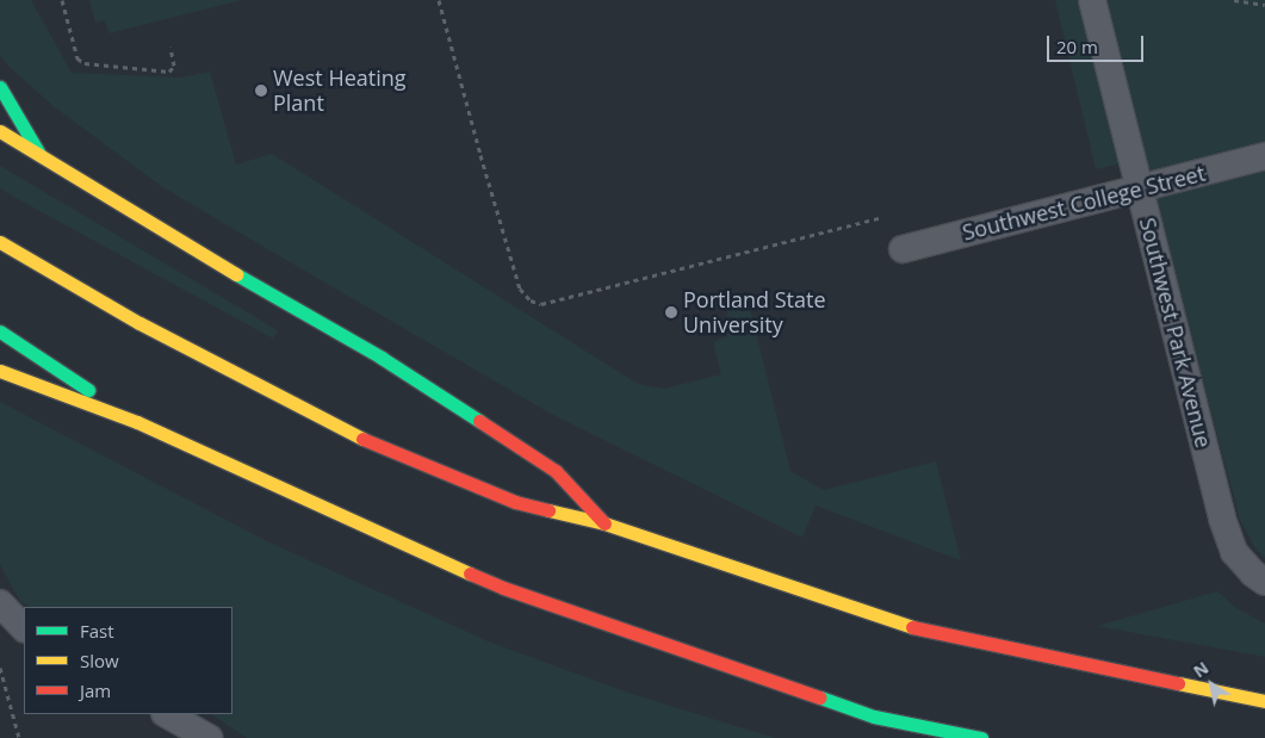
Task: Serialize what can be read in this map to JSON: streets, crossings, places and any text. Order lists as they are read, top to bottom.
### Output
{
  "streets": {
    "street": ["Southwest College Street", "Southwest Park Avenue"]
  },
  "crossings": [
    ["Southwest College Street", "Southwest Park Avenue"]
  ],
  "places": ["West Heating Plant", "Portland State University"],
  "legend": ["Fast", "Slow", "Jam"],
  "scale_bar": "20 m",
  "north": "top left"
}
